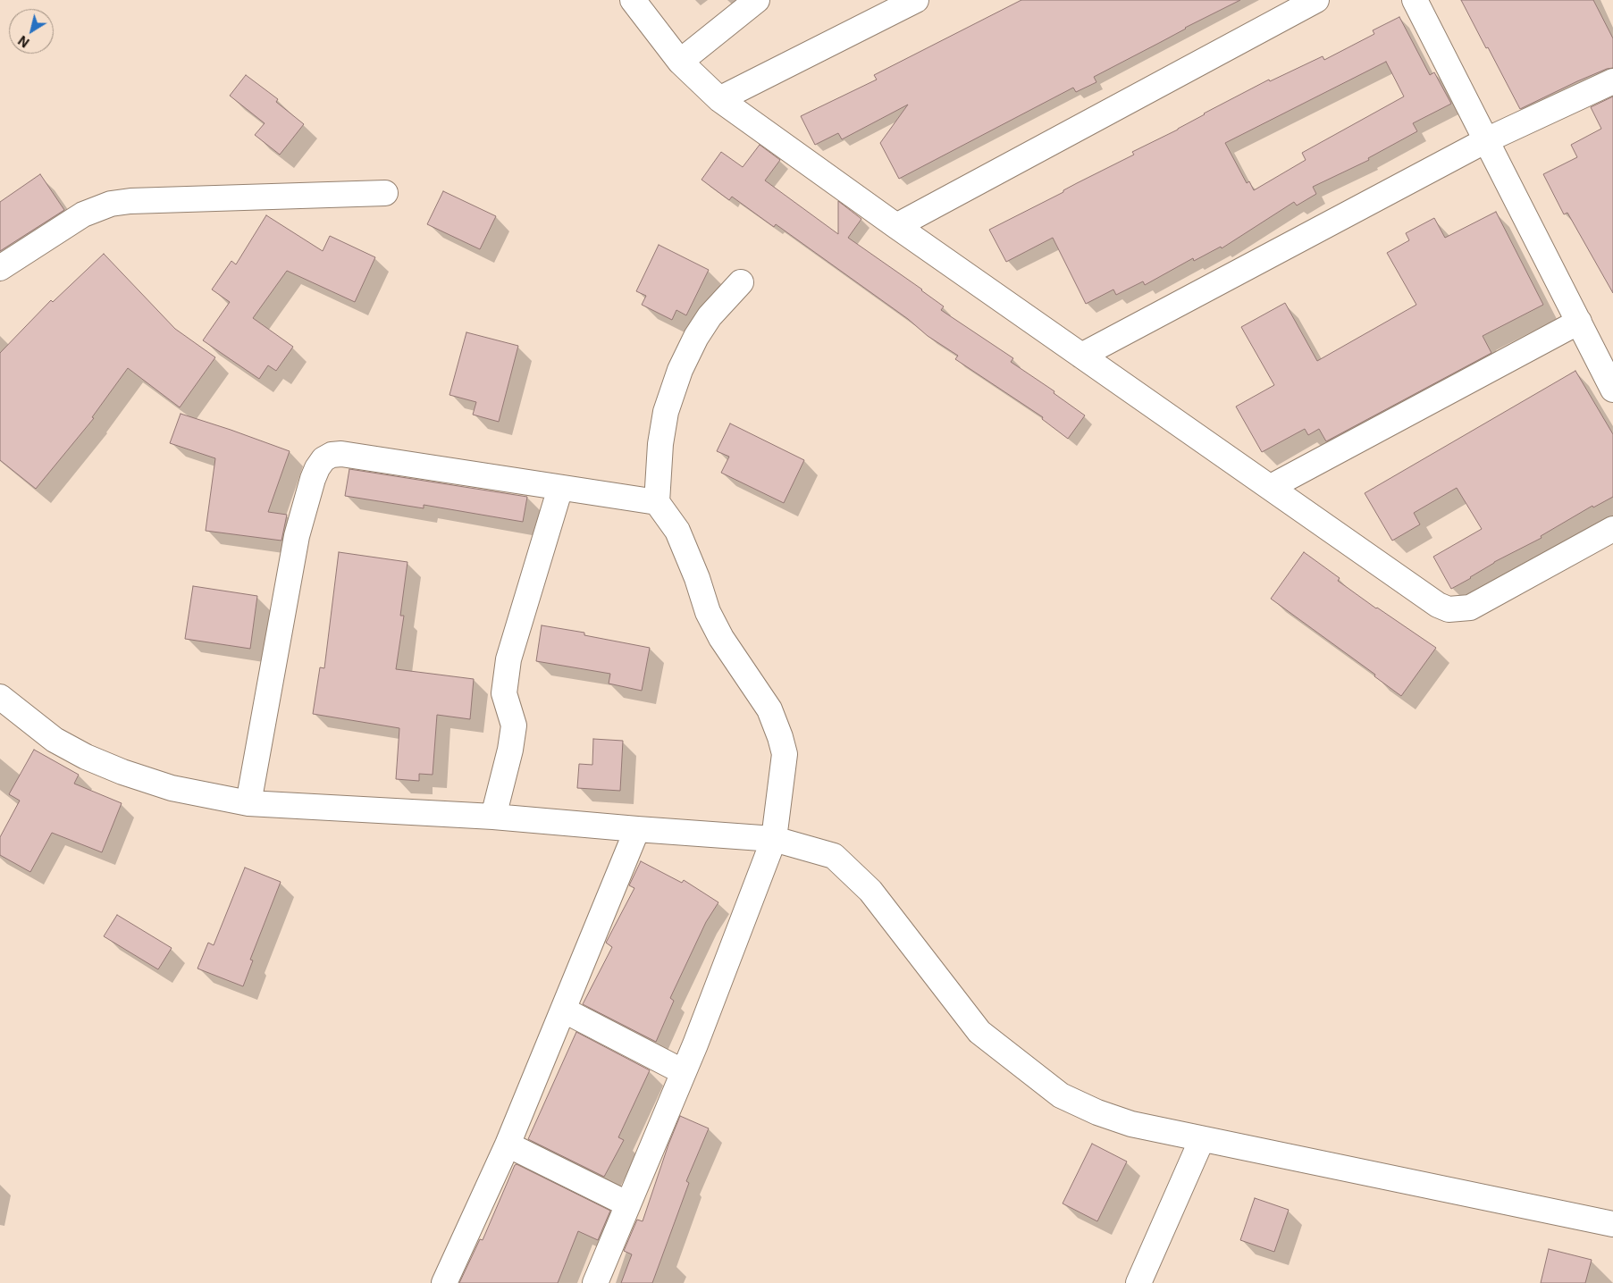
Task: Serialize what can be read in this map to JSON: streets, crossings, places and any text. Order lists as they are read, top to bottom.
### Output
{
  "north": "bottom left"
}
